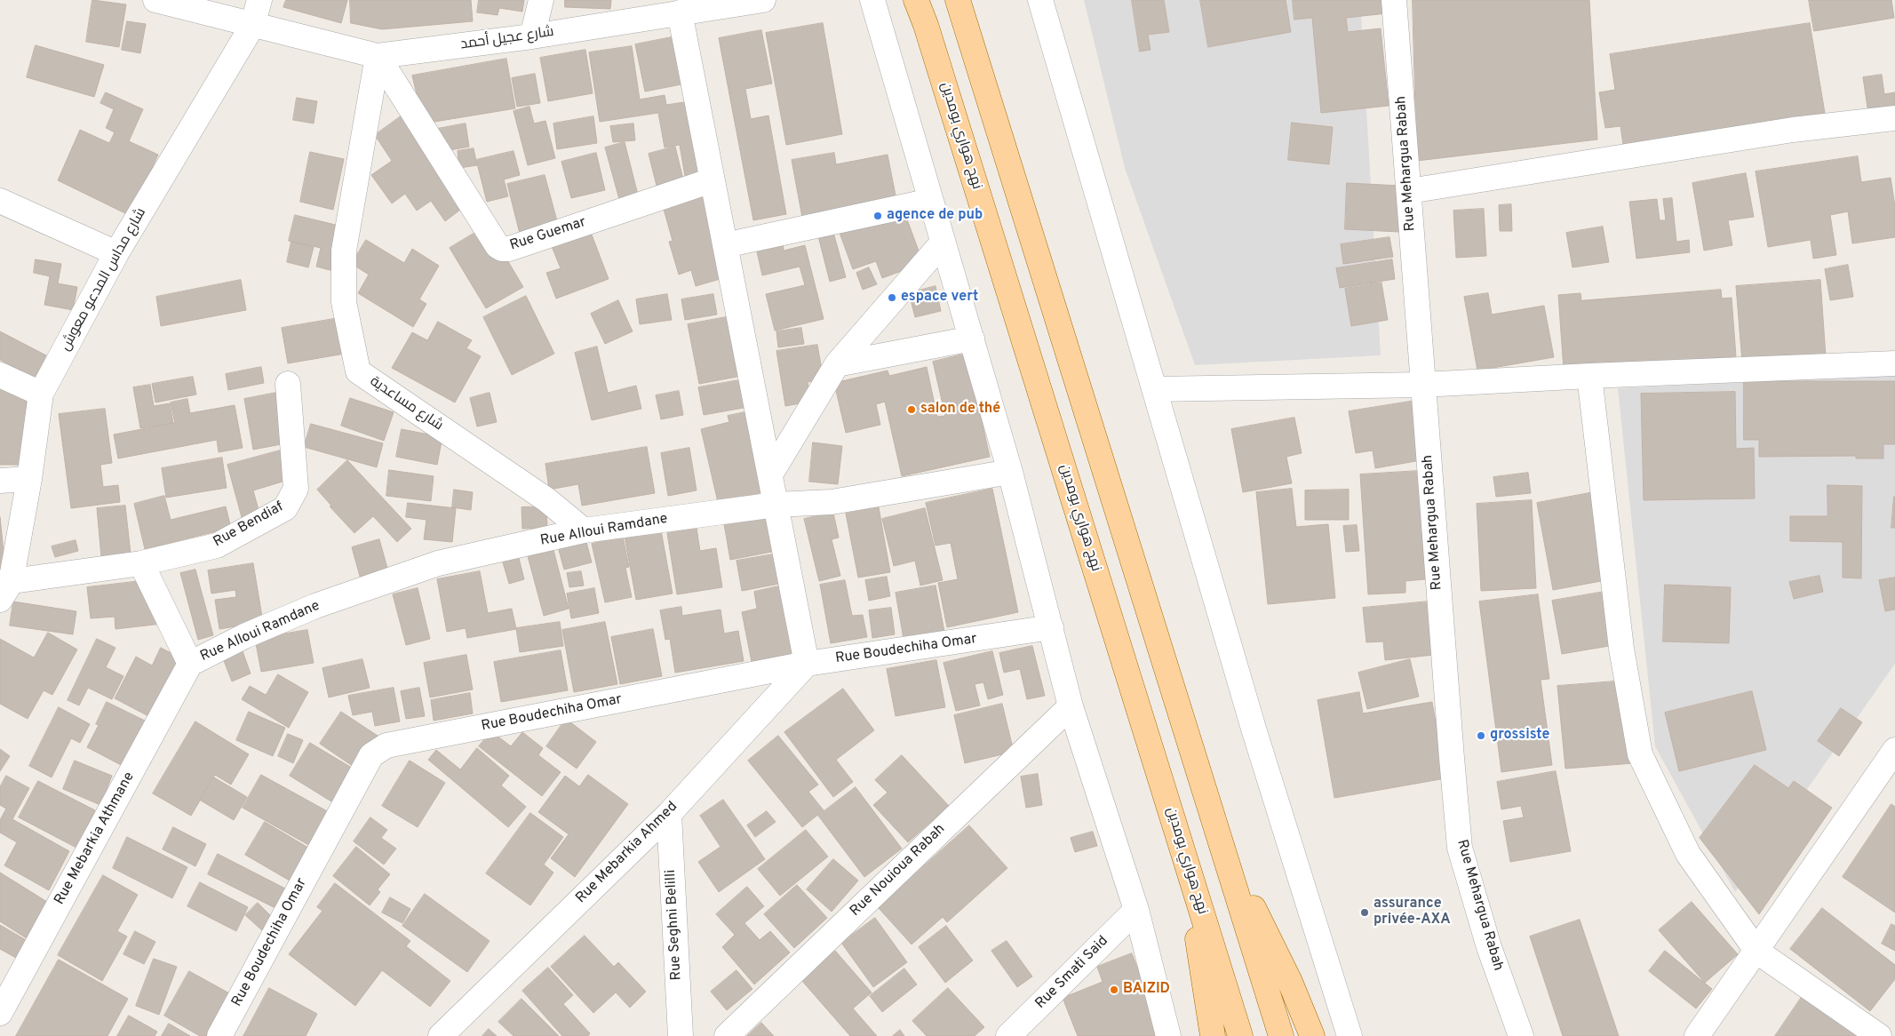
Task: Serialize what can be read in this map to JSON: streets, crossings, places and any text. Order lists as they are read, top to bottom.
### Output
{
  "streets": {
    "main road": ["نهج هواري بومدين"],
    "street": [
      "شارع عجيل أحمد",
      "Rue Mehargua Rabah",
      "Rue Guemar",
      "شارع مداس المدعو معوش",
      "شارع مساعدية",
      "Rue Bendiaf",
      "Rue Alloui Ramdane",
      "Rue Boudechiha Omar",
      "Rue Mebarkia Athmane",
      "Rue Mebarkia Ahmed",
      "Rue Nouioua Rabah",
      "Rue Seghni Belilli",
      "Rue Smati Said"
    ]
  },
  "crossings": [
    ["شارع عجيل أحمد", "Rue Guemar"],
    ["شارع عجيل أحمد", "شارع مداس المدعو معوش"],
    ["شارع عجيل أحمد", "شارع مساعدية"],
    ["Rue Guemar", "شارع مساعدية"],
    ["شارع مداس المدعو معوش", "Rue Bendiaf"],
    ["شارع مساعدية", "Rue Alloui Ramdane"],
    ["Rue Alloui Ramdane", "Rue Mebarkia Athmane"],
    ["Rue Boudechiha Omar", "Rue Mebarkia Ahmed"],
    ["Rue Mebarkia Ahmed", "Rue Seghni Belilli"]
  ],
  "places": [
    "agence de pub",
    "espace vert",
    "salon de thé",
    "grossiste",
    "assurance privée-AXA",
    "BAIZID"
  ]
}
